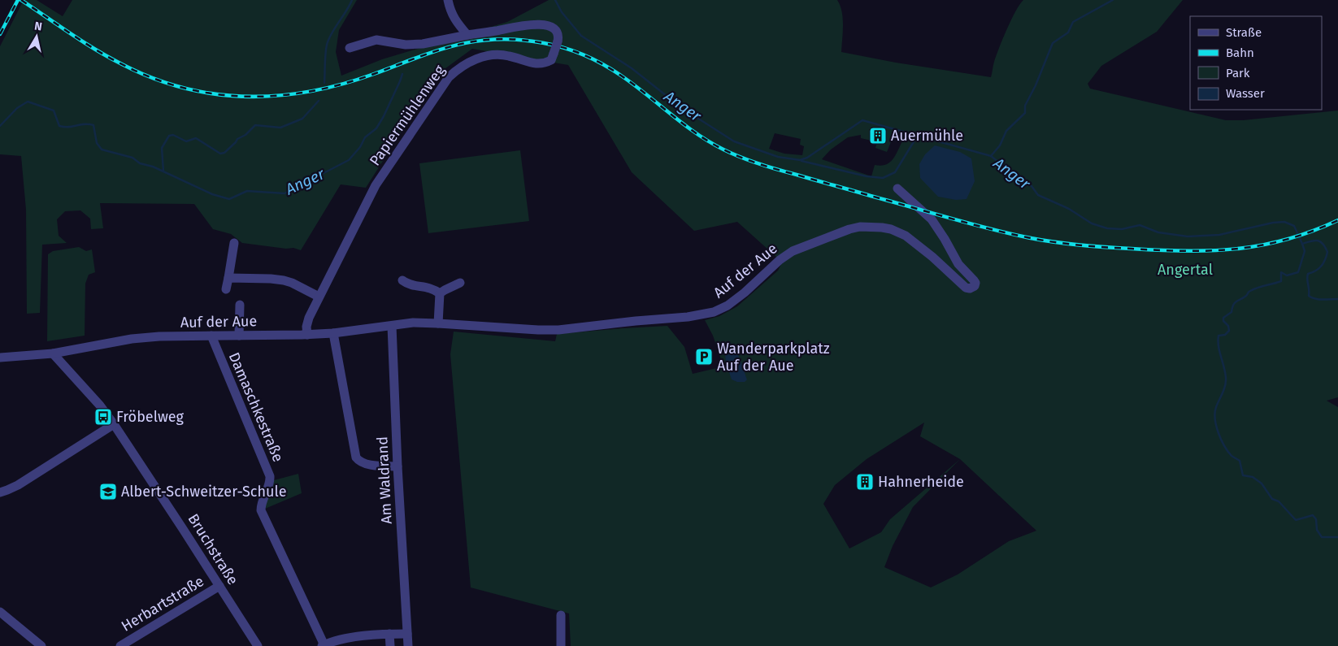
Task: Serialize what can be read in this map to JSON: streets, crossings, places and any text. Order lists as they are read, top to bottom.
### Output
{
  "streets": {
    "street": [
      "Papiermühlenweg",
      "Auf der Aue",
      "Damaschkestraße",
      "Am Waldrand",
      "Bruchstraße",
      "Herbartstraße"
    ]
  },
  "crossings": [
    ["Papiermühlenweg", "Auf der Aue"],
    ["Auf der Aue", "Damaschkestraße"],
    ["Auf der Aue", "Am Waldrand"],
    ["Auf der Aue", "Bruchstraße"],
    ["Bruchstraße", "Herbartstraße"]
  ],
  "water": ["Anger"],
  "parks": ["Angertal"],
  "places": {
    "building": ["Auermühle", "Hahnerheide"],
    "parking": ["Wanderparkplatz Auf der Aue"],
    "bus stop": ["Fröbelweg"],
    "school or university": ["Albert-Schweitzer-Schule"]
  },
  "legend": [
    "Straße",
    "Bahn",
    "Park",
    "Wasser"
  ],
  "north": "top"
}
